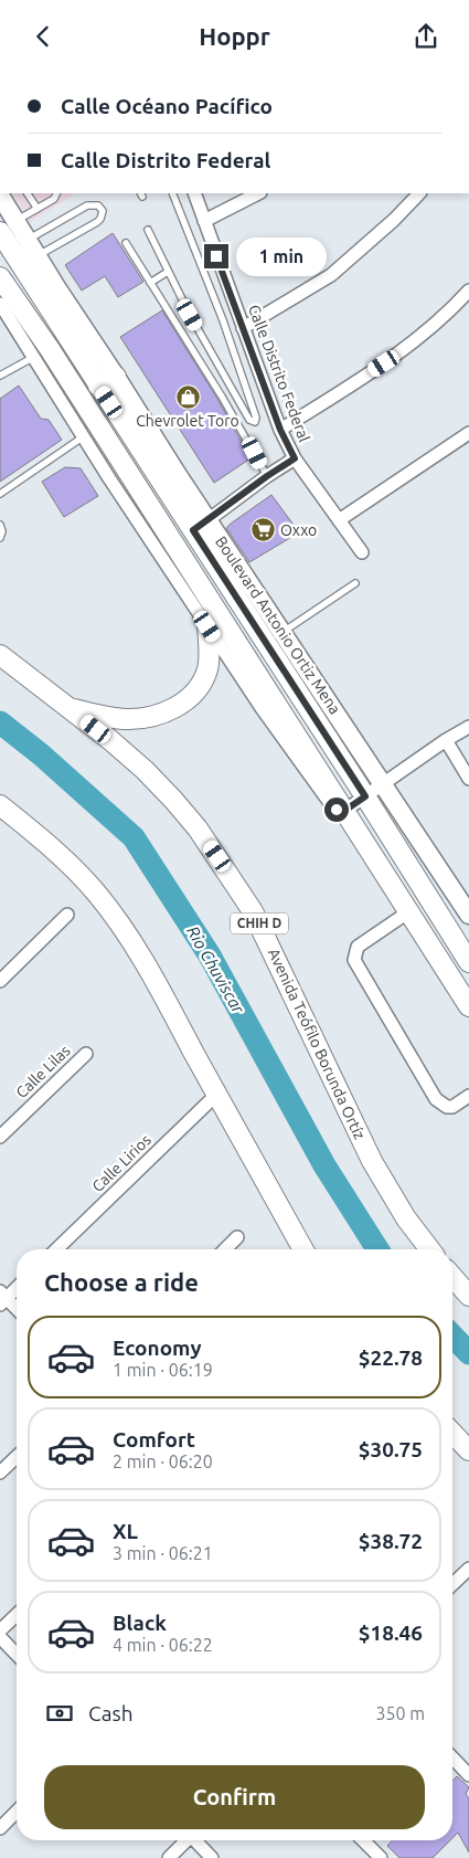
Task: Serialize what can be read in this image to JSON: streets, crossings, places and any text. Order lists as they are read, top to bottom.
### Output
{
  "streets": {
    "main road": ["Boulevard Antonio Ortiz Mena", "CHIH D", "Avenida Teófilo Borunda Ortíz"],
    "street": ["Calle Distrito Federal", "Calle Lilas", "Calle Lirios"]
  },
  "water": ["Rio Chuviscar"],
  "places": {
    "shop": ["Chevrolet Toro"],
    "supermarket": ["Oxxo"]
  },
  "page": {
    "header": "Hoppr",
    "banner": ["Calle Océano Pacífico", "Calle Distrito Federal"],
    "bubble": "1 min",
    "heading": "Choose a ride",
    "list": [
      {
        "name": "Economy",
        "note": "1 min · 06:19",
        "value": "$22.78"
      },
      {
        "name": "Comfort",
        "note": "2 min · 06:20",
        "value": "$30.75"
      },
      {
        "name": "XL",
        "note": "3 min · 06:21",
        "value": "$38.72"
      },
      {
        "name": "Black",
        "note": "4 min · 06:22",
        "value": "$18.46"
      }
    ],
    "pay": ["Cash", "350 m"],
    "buttons": "Confirm"
  }
}
